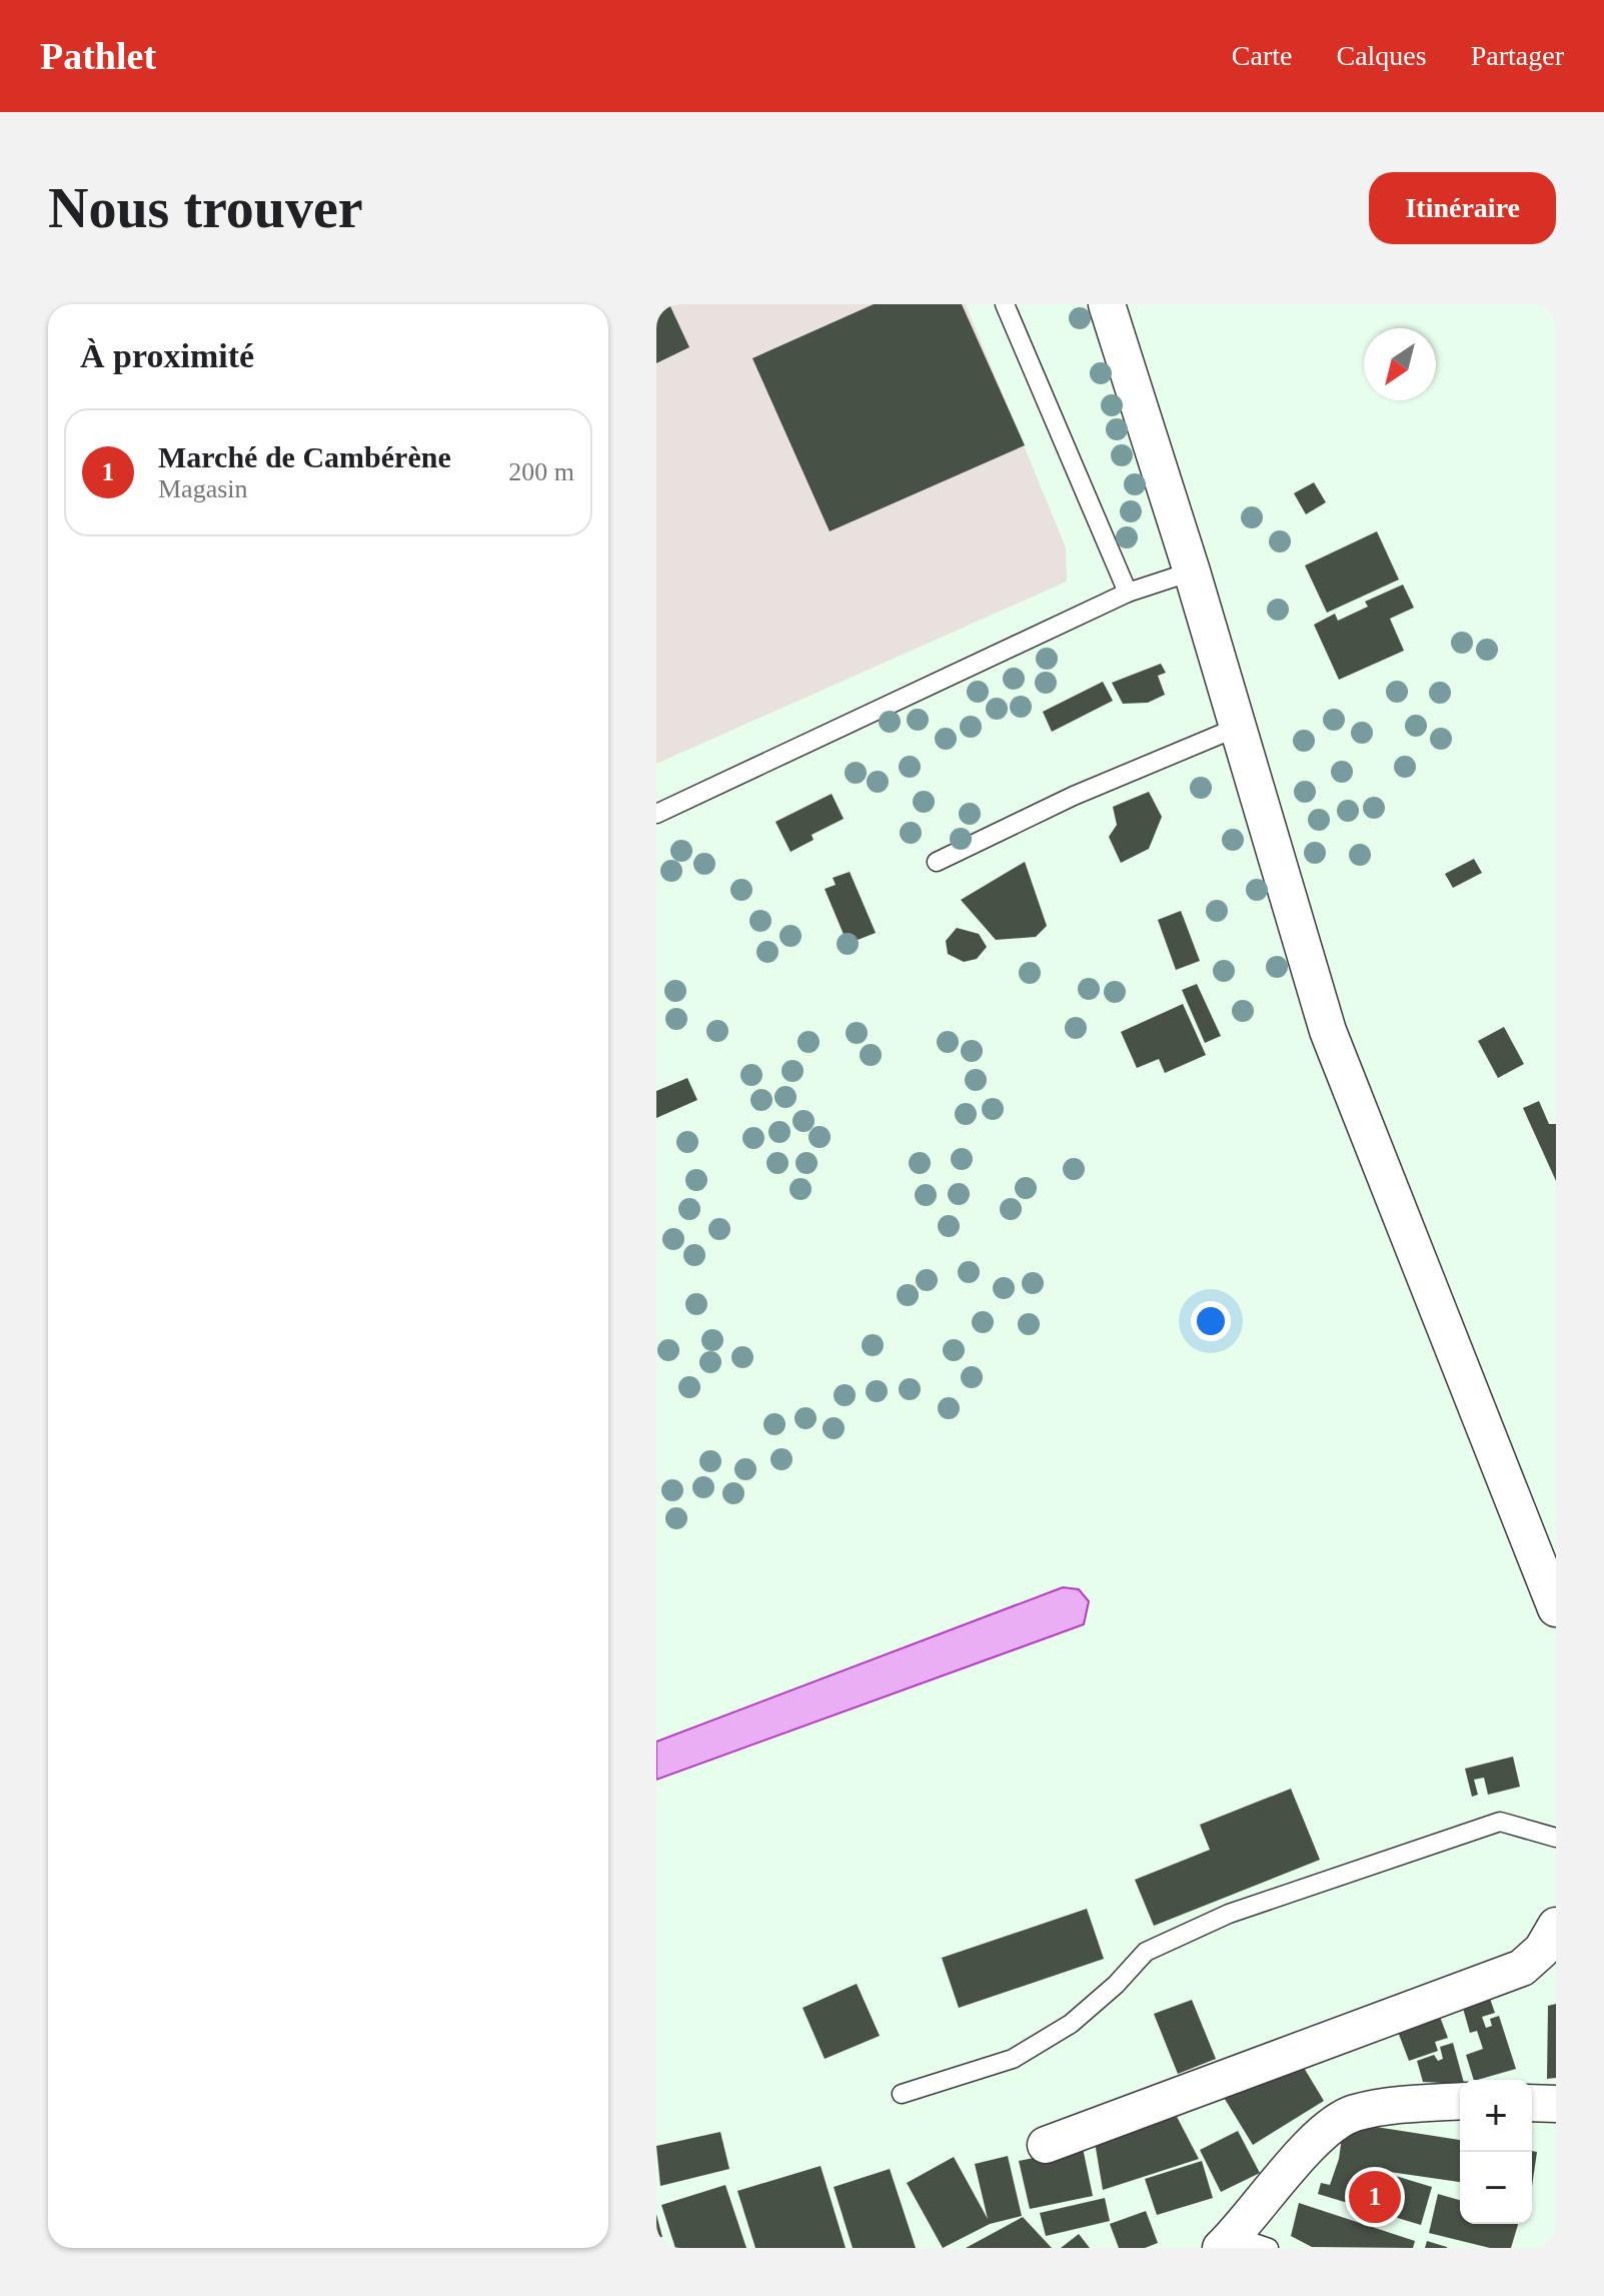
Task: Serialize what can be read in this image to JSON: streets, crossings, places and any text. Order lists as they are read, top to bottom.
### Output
{
  "north": "bottom left",
  "page": {
    "header": "Pathlet",
    "nav": ["Carte", "Calques", "Partager"],
    "buttons": "Itinéraire",
    "title": "Nous trouver",
    "heading": "À proximité",
    "list": [
      {
        "mark": "1",
        "name": "Marché de Cambérène",
        "note": "Magasin",
        "value": "200 m"
      }
    ],
    "map_buttons": ["+", "−"],
    "pins": "1"
  }
}
